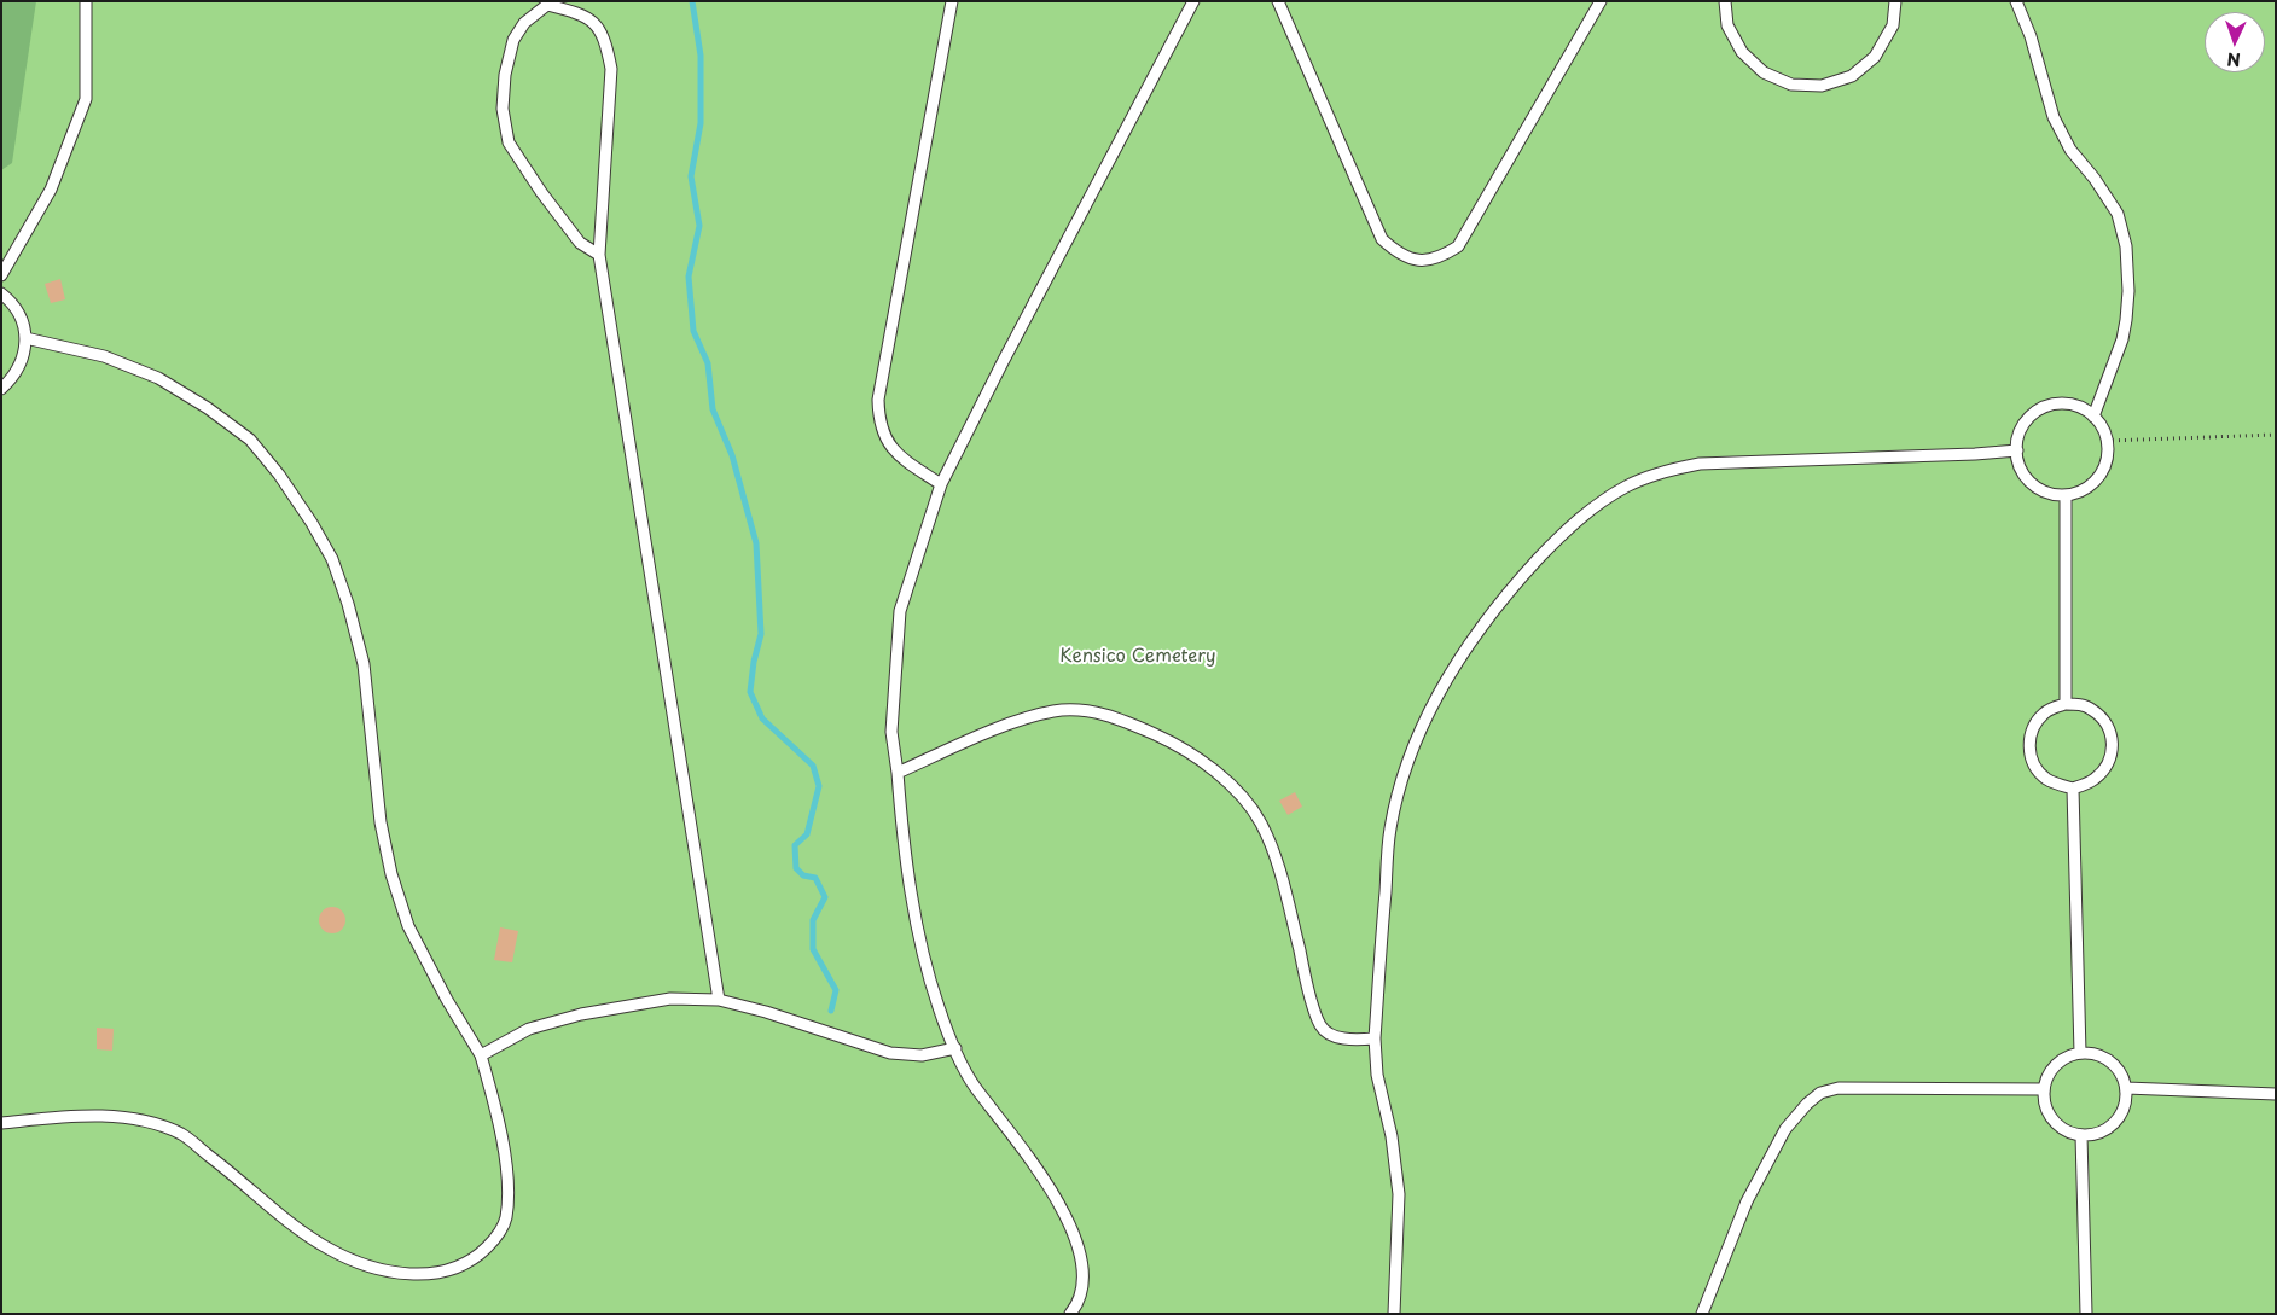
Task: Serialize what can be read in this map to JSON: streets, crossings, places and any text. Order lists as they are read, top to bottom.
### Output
{
  "parks": ["Kensico Cemetery"],
  "north": "bottom"
}
